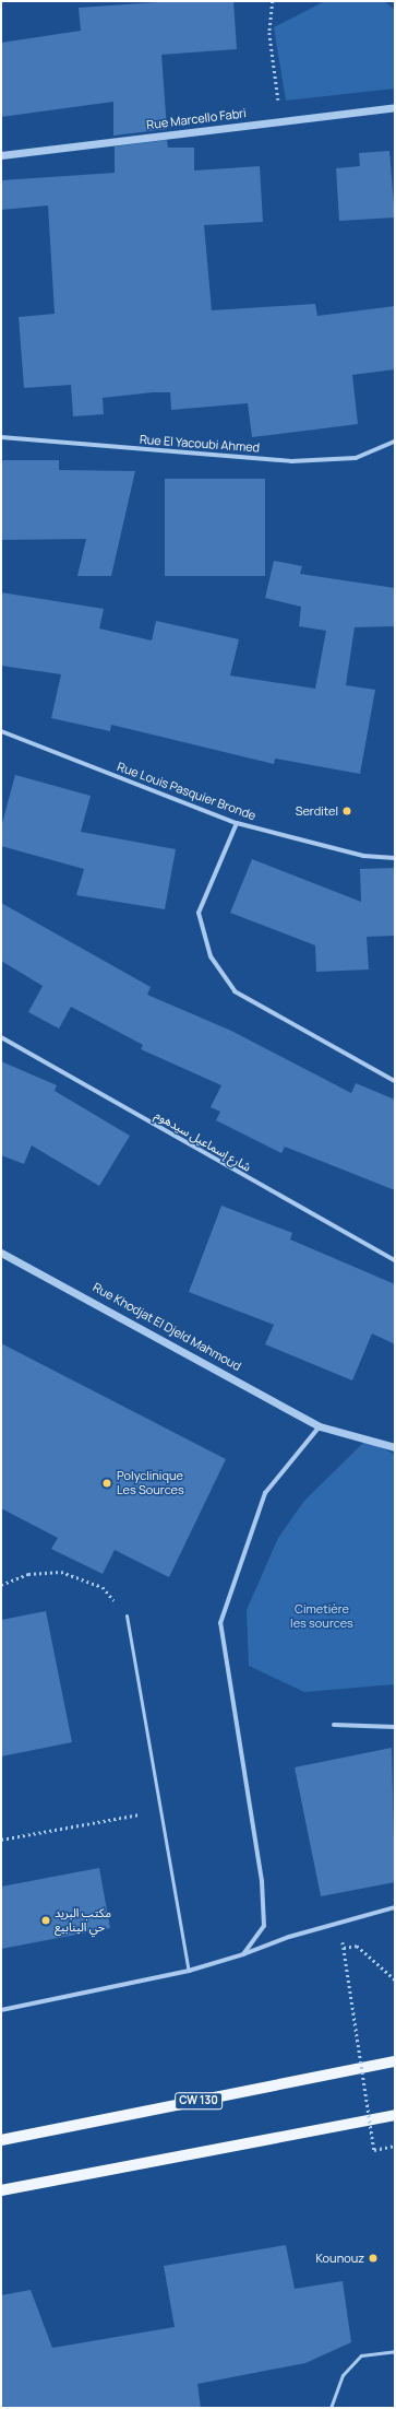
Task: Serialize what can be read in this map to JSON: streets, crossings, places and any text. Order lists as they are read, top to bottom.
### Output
{
  "streets": {
    "main road": ["CW 130"],
    "street": [
      "Rue Marcello Fabri",
      "Rue El Yacoubi Ahmed",
      "Rue Louis Pasquier Bronde",
      "شارع إسماعيل سيدهوم",
      "Rue Khodjat El Djeld Mahmoud"
    ]
  },
  "parks": ["Cimetière les sources"],
  "places": [
    "Serditel",
    "Polyclinique Les Sources",
    "مكتب البريد حي الينابيع",
    "Kounouz"
  ]
}
